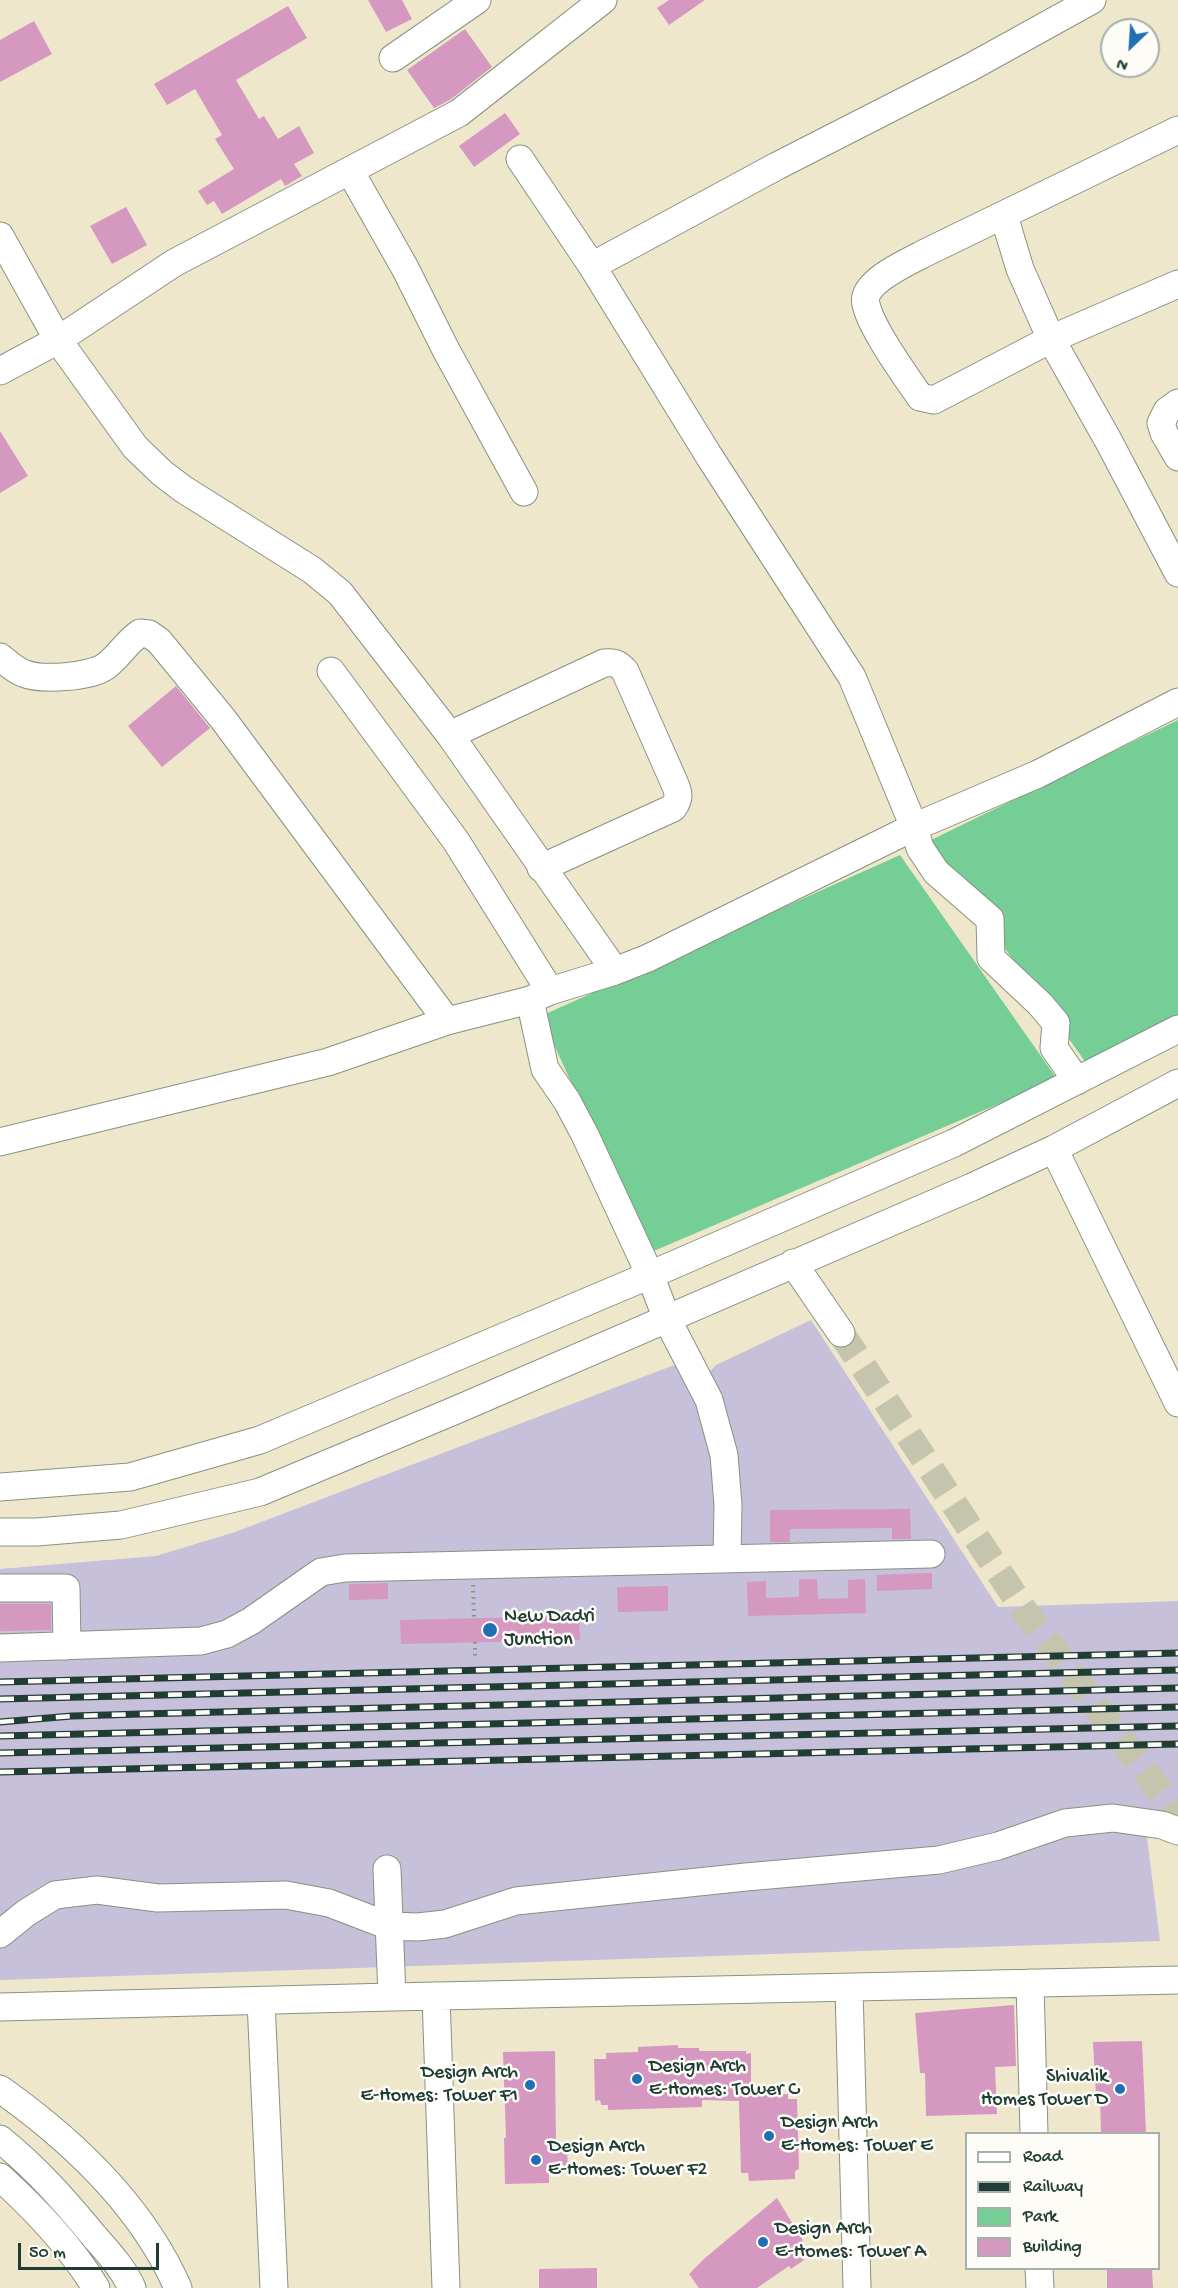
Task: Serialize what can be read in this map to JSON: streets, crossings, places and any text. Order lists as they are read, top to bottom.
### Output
{
  "places": [
    "New Dadri Junction",
    "Design Arch E-Homes: Tower C",
    "Design Arch E-Homes: Tower F1",
    "Shivalik Homes Tower D",
    "Design Arch E-Homes: Tower E",
    "Design Arch E-Homes: Tower F2",
    "Design Arch E-Homes: Tower A"
  ],
  "legend": [
    "Road",
    "Railway",
    "Park",
    "Building"
  ],
  "scale_bar": "50 m",
  "north": "bottom left"
}
